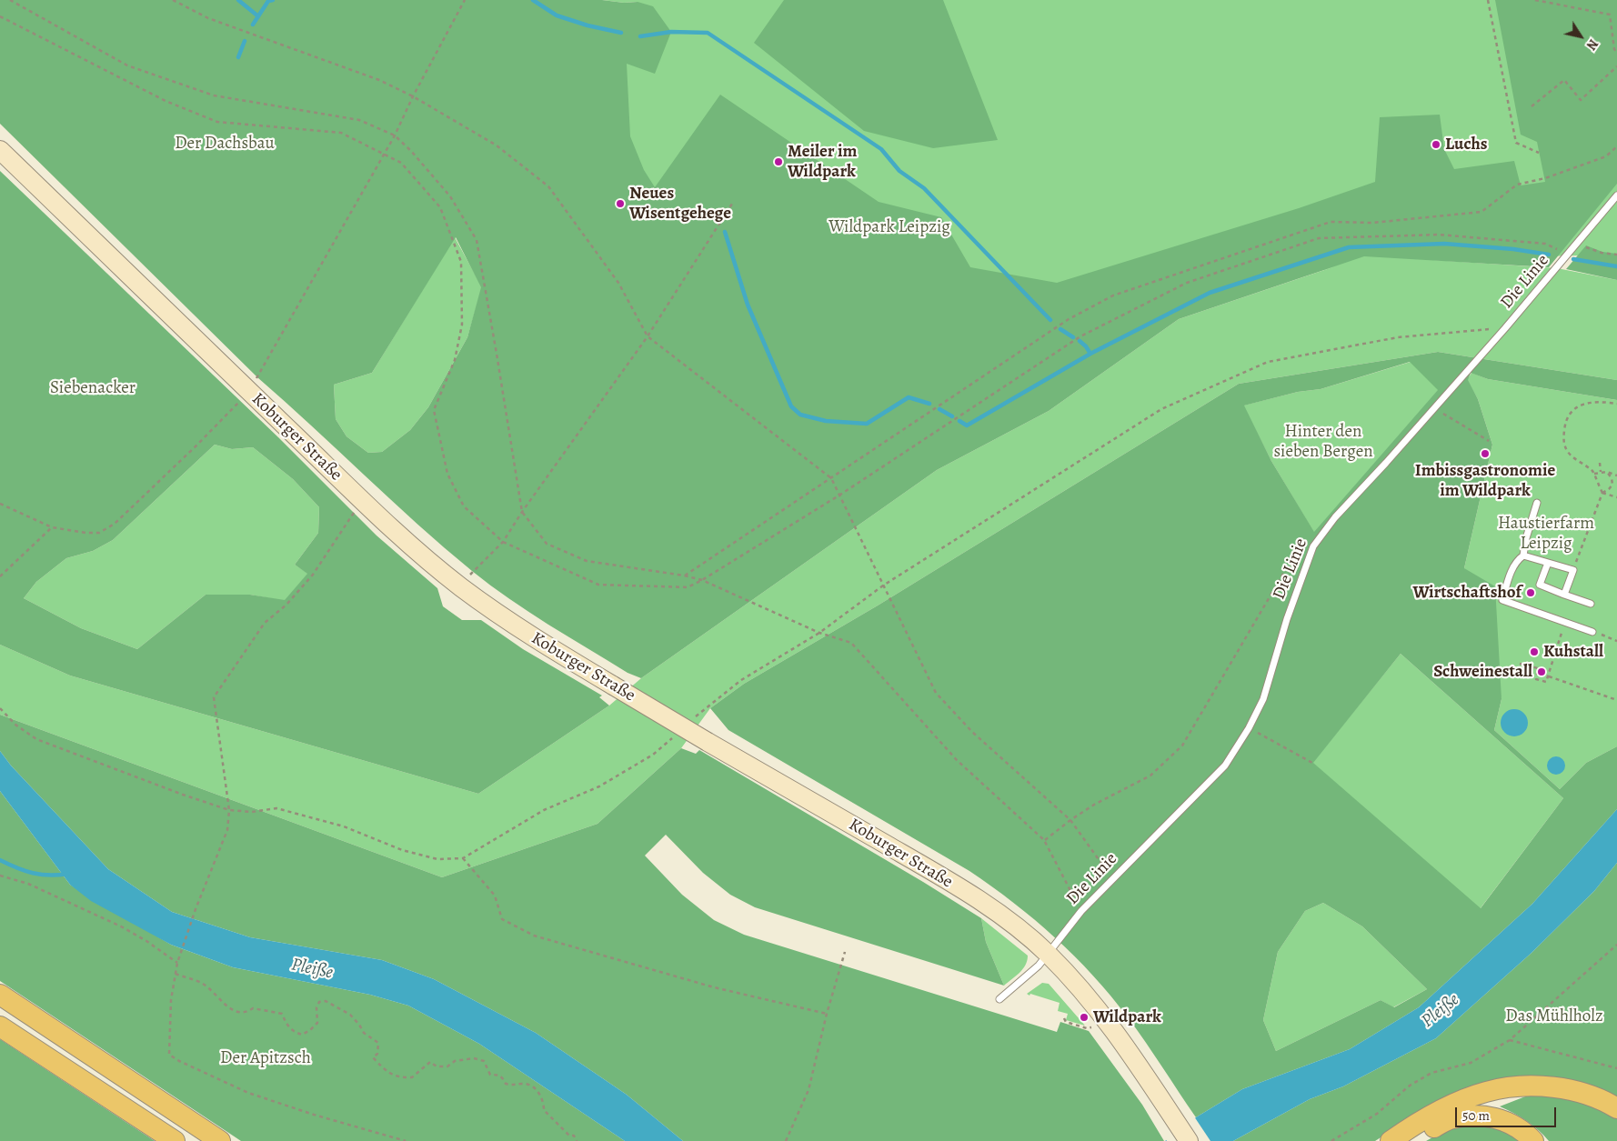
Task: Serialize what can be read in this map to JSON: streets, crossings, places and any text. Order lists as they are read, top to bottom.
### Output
{
  "streets": {
    "main road": ["Koburger Straße"],
    "lane": ["Die Linie"]
  },
  "crossings": [
    ["Die Linie", "Koburger Straße"]
  ],
  "water": ["Pleiße"],
  "parks": [
    "Der Dachsbau",
    "Wildpark Leipzig",
    "Siebenacker",
    "Hinter den sieben Bergen",
    "Haustierfarm Leipzig",
    "Das Mühlholz",
    "Der Apitzsch"
  ],
  "places": [
    "Luchs",
    "Meiler im Wildpark",
    "Neues Wisentgehege",
    "Imbissgastronomie im Wildpark",
    "Wirtschaftshof",
    "Kuhstall",
    "Schweinestall",
    "Wildpark"
  ],
  "scale_bar": "50 m",
  "north": "bottom right"
}
